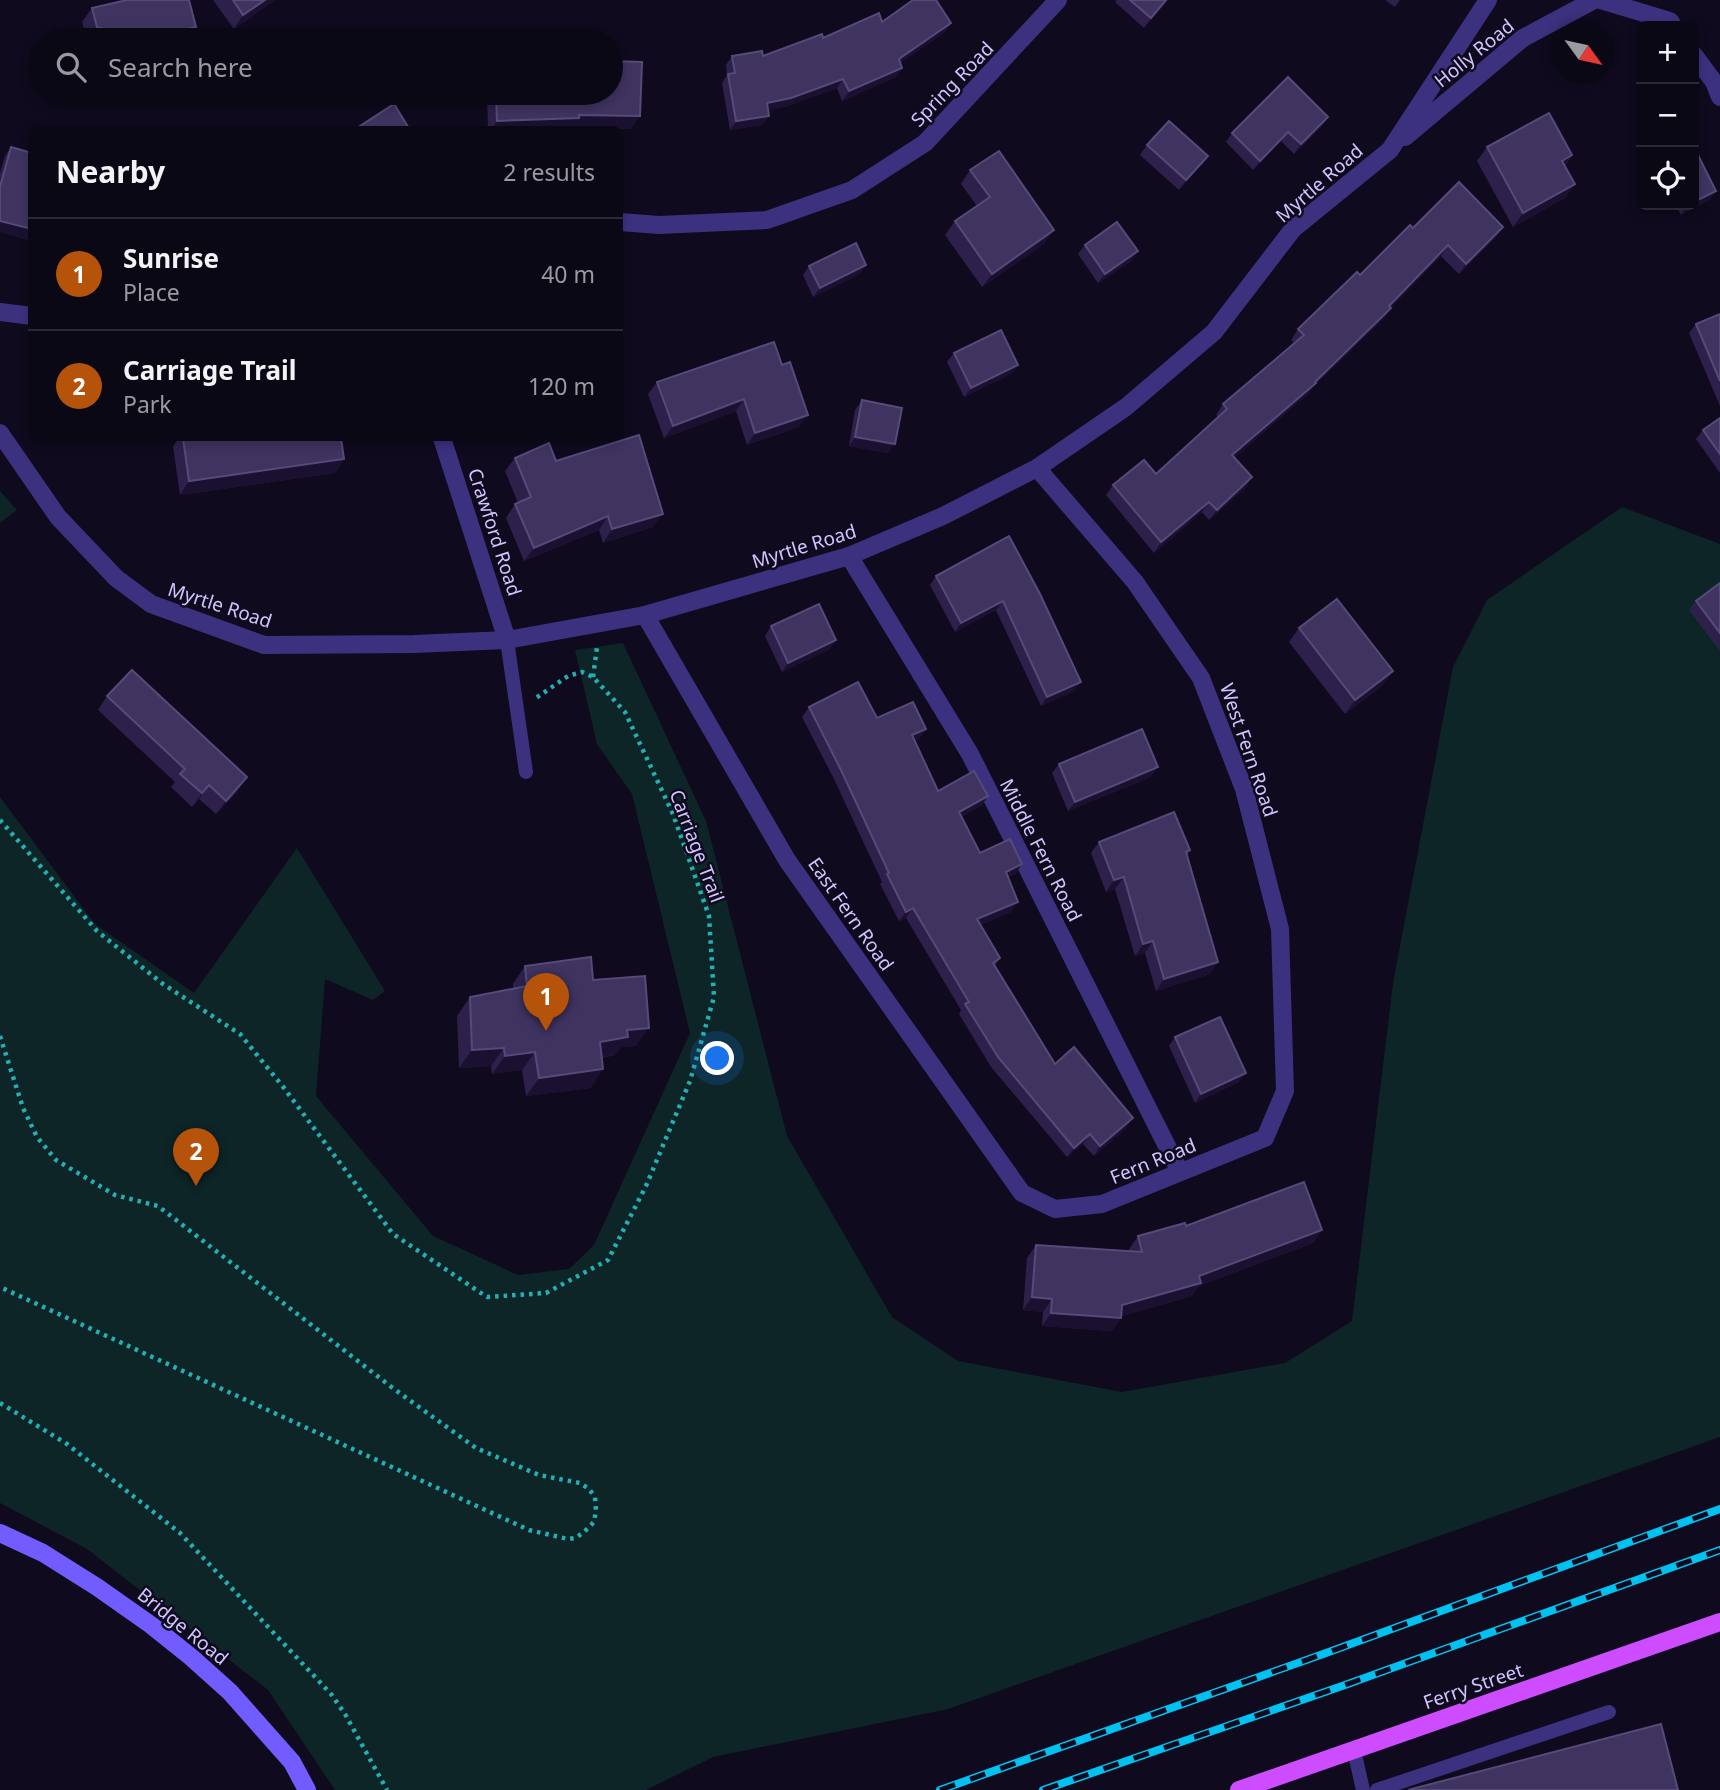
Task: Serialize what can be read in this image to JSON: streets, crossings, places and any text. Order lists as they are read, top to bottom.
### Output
{
  "streets": {
    "main road": ["Ferry Street"],
    "street": [
      "Holly Road",
      "Spring Road",
      "Myrtle Road",
      "Crawford Road",
      "West Fern Road",
      "Middle Fern Road",
      "East Fern Road",
      "Fern Road",
      "Bridge Road"
    ],
    "path": ["Carriage Trail"]
  },
  "crossings": [
    ["Holly Road", "Myrtle Road"],
    ["Myrtle Road", "Crawford Road"],
    ["Myrtle Road", "West Fern Road"],
    ["Myrtle Road", "Middle Fern Road"],
    ["Myrtle Road", "East Fern Road"],
    ["West Fern Road", "Fern Road"],
    ["Middle Fern Road", "Fern Road"],
    ["East Fern Road", "Fern Road"]
  ],
  "north": "bottom right",
  "page": {
    "map_buttons": ["+", "−"],
    "search": "Search here",
    "heading": ["Nearby", "2 results"],
    "list": [
      {
        "mark": "1",
        "name": "Sunrise",
        "note": "Place",
        "value": "40 m"
      },
      {
        "mark": "2",
        "name": "Carriage Trail",
        "note": "Park",
        "value": "120 m"
      }
    ],
    "pins": ["1", "2"]
  }
}
